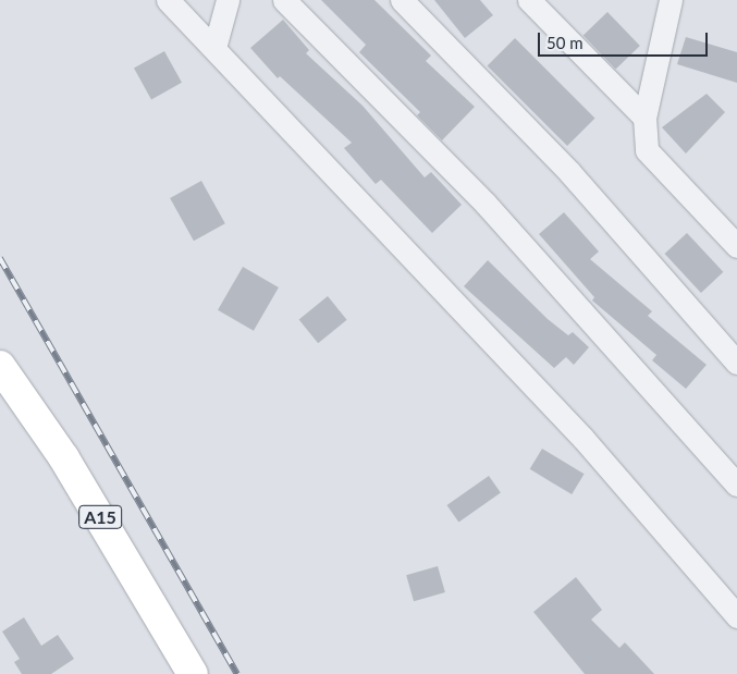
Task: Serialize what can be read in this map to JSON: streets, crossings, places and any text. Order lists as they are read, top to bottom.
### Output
{
  "streets": {
    "highway": ["A15"]
  },
  "scale_bar": "50 m"
}
